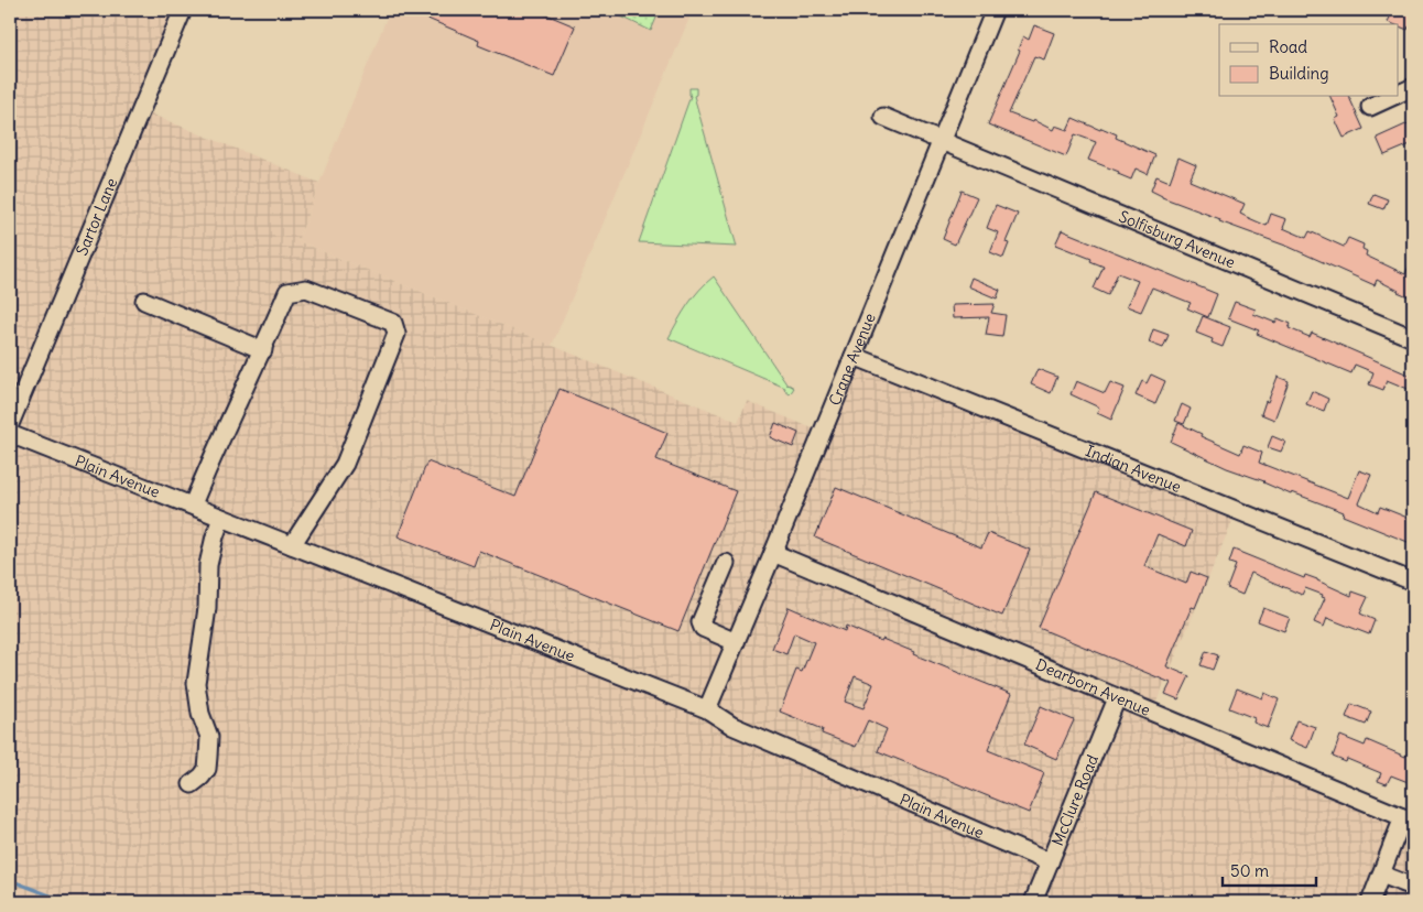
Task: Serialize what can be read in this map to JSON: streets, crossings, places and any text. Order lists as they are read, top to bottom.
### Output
{
  "streets": {
    "street": [
      "Sartor Lane",
      "Solfisburg Avenue",
      "Crane Avenue",
      "Indian Avenue",
      "Plain Avenue",
      "Dearborn Avenue",
      "McClure Road"
    ]
  },
  "crossings": [
    ["Solfisburg Avenue", "Crane Avenue"],
    ["Crane Avenue", "Indian Avenue"],
    ["Crane Avenue", "Plain Avenue"],
    ["Crane Avenue", "Dearborn Avenue"],
    ["Plain Avenue", "McClure Road"],
    ["Dearborn Avenue", "McClure Road"]
  ],
  "legend": ["Road", "Building"],
  "scale_bar": "50 m"
}
